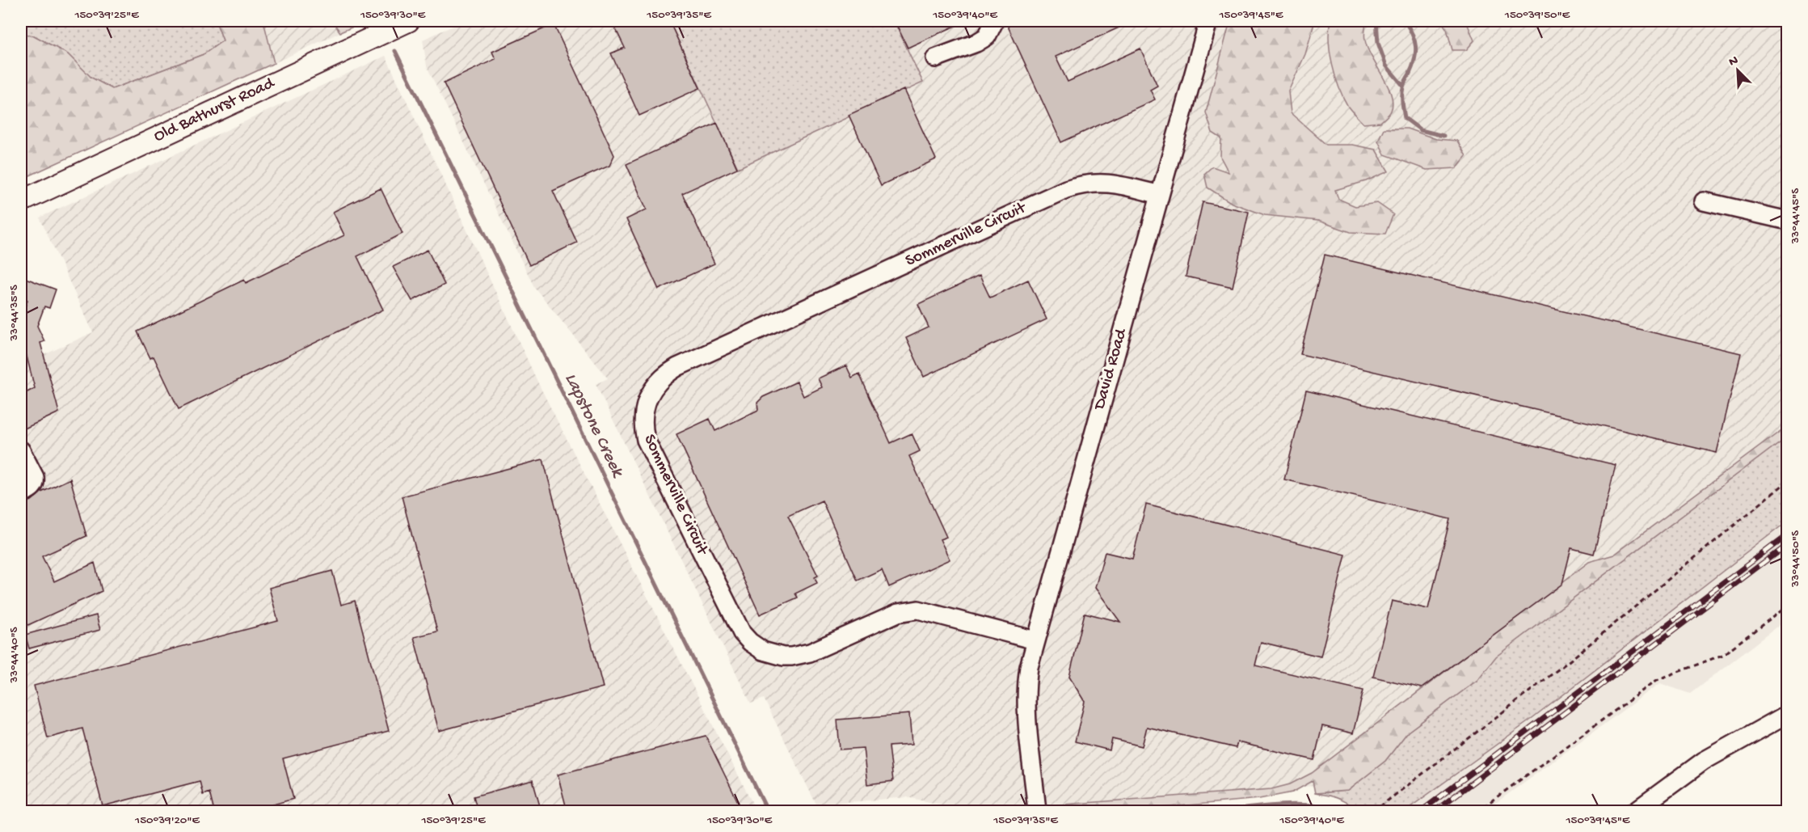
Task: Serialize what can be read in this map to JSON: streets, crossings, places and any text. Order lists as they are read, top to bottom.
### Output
{
  "streets": {
    "main road": ["Old Bathurst Road"],
    "street": ["Sommerville Circuit", "David Road"]
  },
  "crossings": [
    ["Sommerville Circuit", "David Road"]
  ],
  "water": ["Lapstone Creek"],
  "north": "top left",
  "coordinates": [
    "150°39'25\"E",
    "150°39'30\"E",
    "150°39'35\"E",
    "150°39'40\"E",
    "150°39'45\"E",
    "150°39'50\"E",
    "33°44'45\"S",
    "33°44'35\"S",
    "33°44'50\"S",
    "33°44'40\"S",
    "150°39'20\"E"
  ]
}
